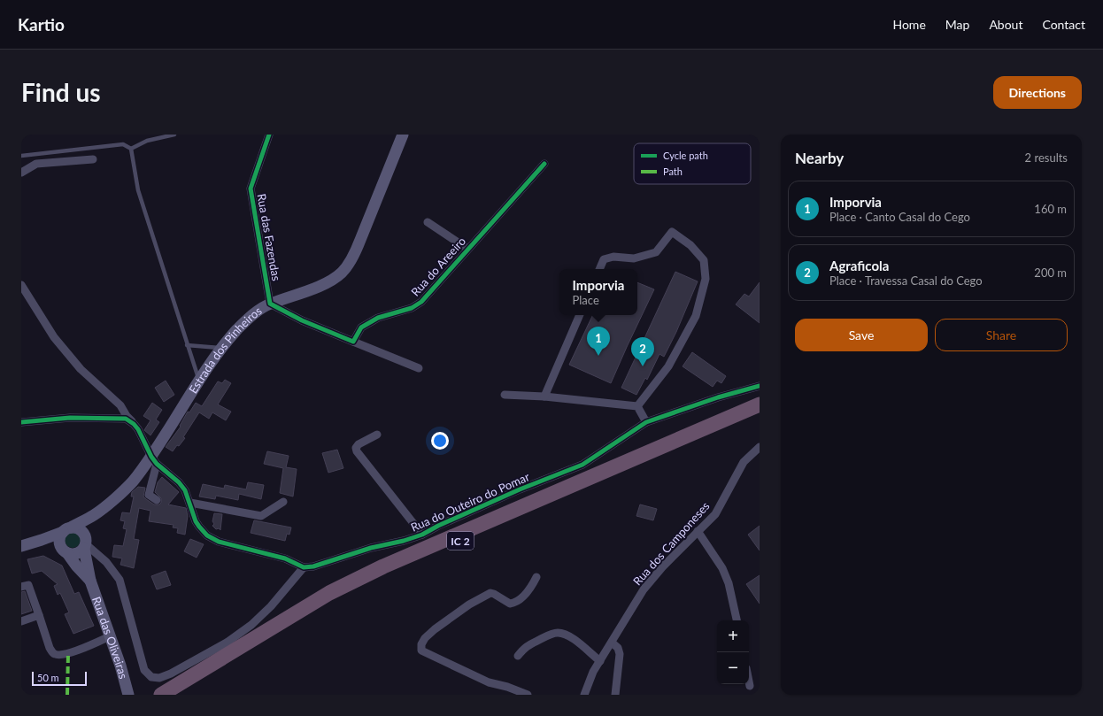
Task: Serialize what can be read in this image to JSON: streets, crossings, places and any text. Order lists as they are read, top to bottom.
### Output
{
  "streets": {
    "highway": ["IC 2"],
    "main road": ["Estrada dos Pinheiros", "Rua das Oliveiras"],
    "street": [
      "Rua das Fazendas",
      "Rua do Areeiro",
      "Rua do Outeiro do Pomar",
      "Rua dos Camponeses"
    ]
  },
  "crossings": [
    ["Rua das Fazendas", "Estrada dos Pinheiros"],
    ["Estrada dos Pinheiros", "Rua das Oliveiras"]
  ],
  "legend": ["Cycle path", "Path"],
  "scale_bar": "50 m",
  "page": {
    "header": "Kartio",
    "nav": [
      "Home",
      "Map",
      "About",
      "Contact"
    ],
    "buttons": [
      "Directions",
      ["Save", "Share"]
    ],
    "title": "Find us",
    "heading": ["Nearby", "2 results"],
    "list": [
      {
        "mark": "1",
        "name": "Imporvia",
        "note": "Place · Canto Casal do Cego",
        "value": "160 m"
      },
      {
        "mark": "2",
        "name": "Agraficola",
        "note": "Place · Travessa Casal do Cego",
        "value": "200 m"
      }
    ],
    "popup": ["Imporvia", "Place"],
    "pins": ["1", "2"],
    "map_buttons": ["+", "−"],
    "scale": "50 m"
  }
}
